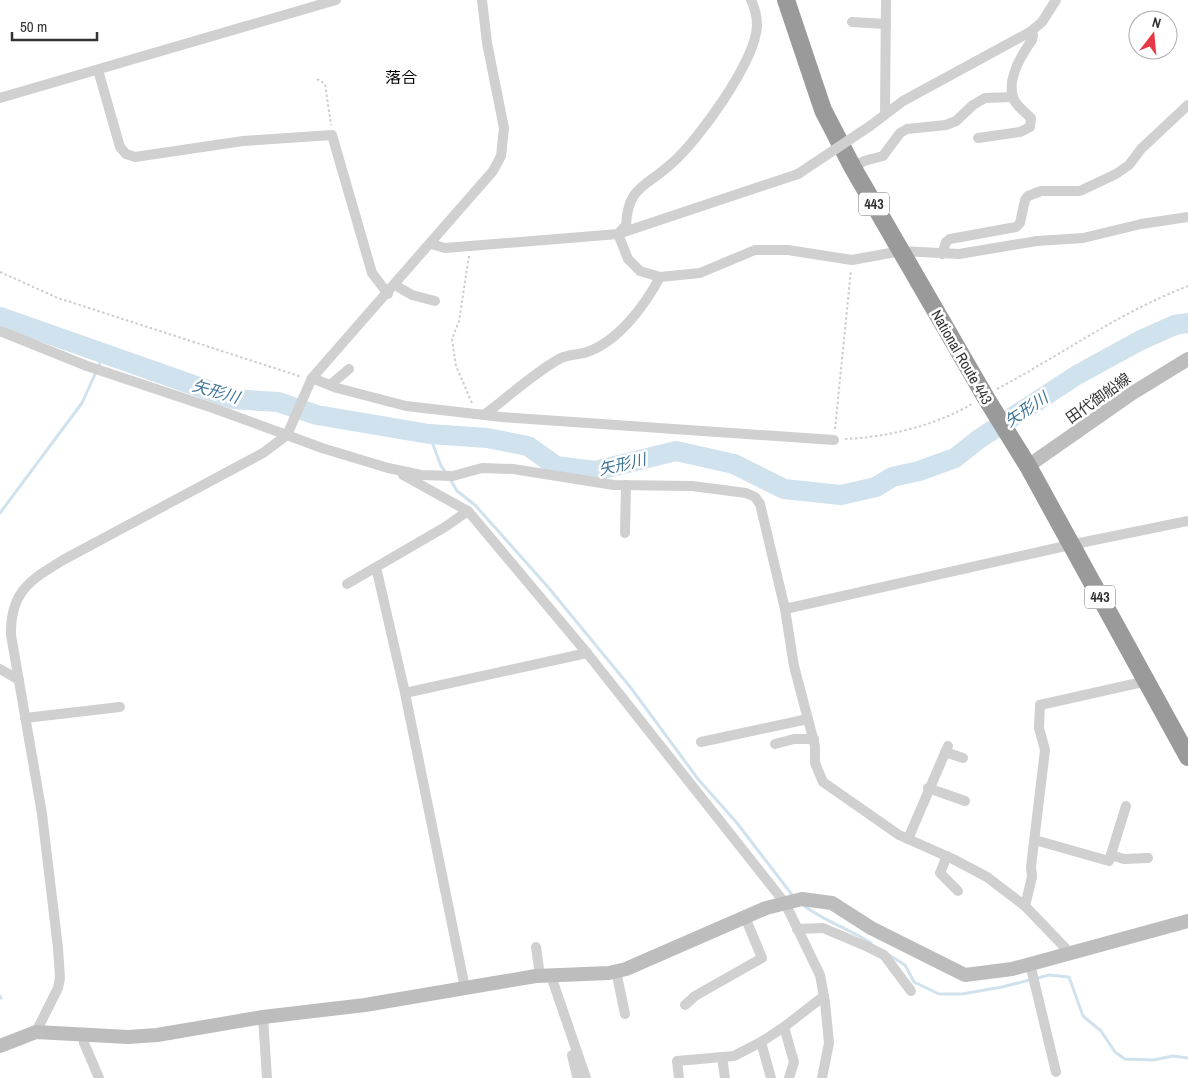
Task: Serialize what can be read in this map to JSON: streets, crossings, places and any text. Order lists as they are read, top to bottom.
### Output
{
  "streets": {
    "highway": ["443", "National Route 443"],
    "street": ["田代御船線"]
  },
  "crossings": [
    ["National Route 443", "田代御船線"]
  ],
  "districts": ["落合"],
  "water": ["矢形川"],
  "scale_bar": "50 m",
  "north": "top"
}
